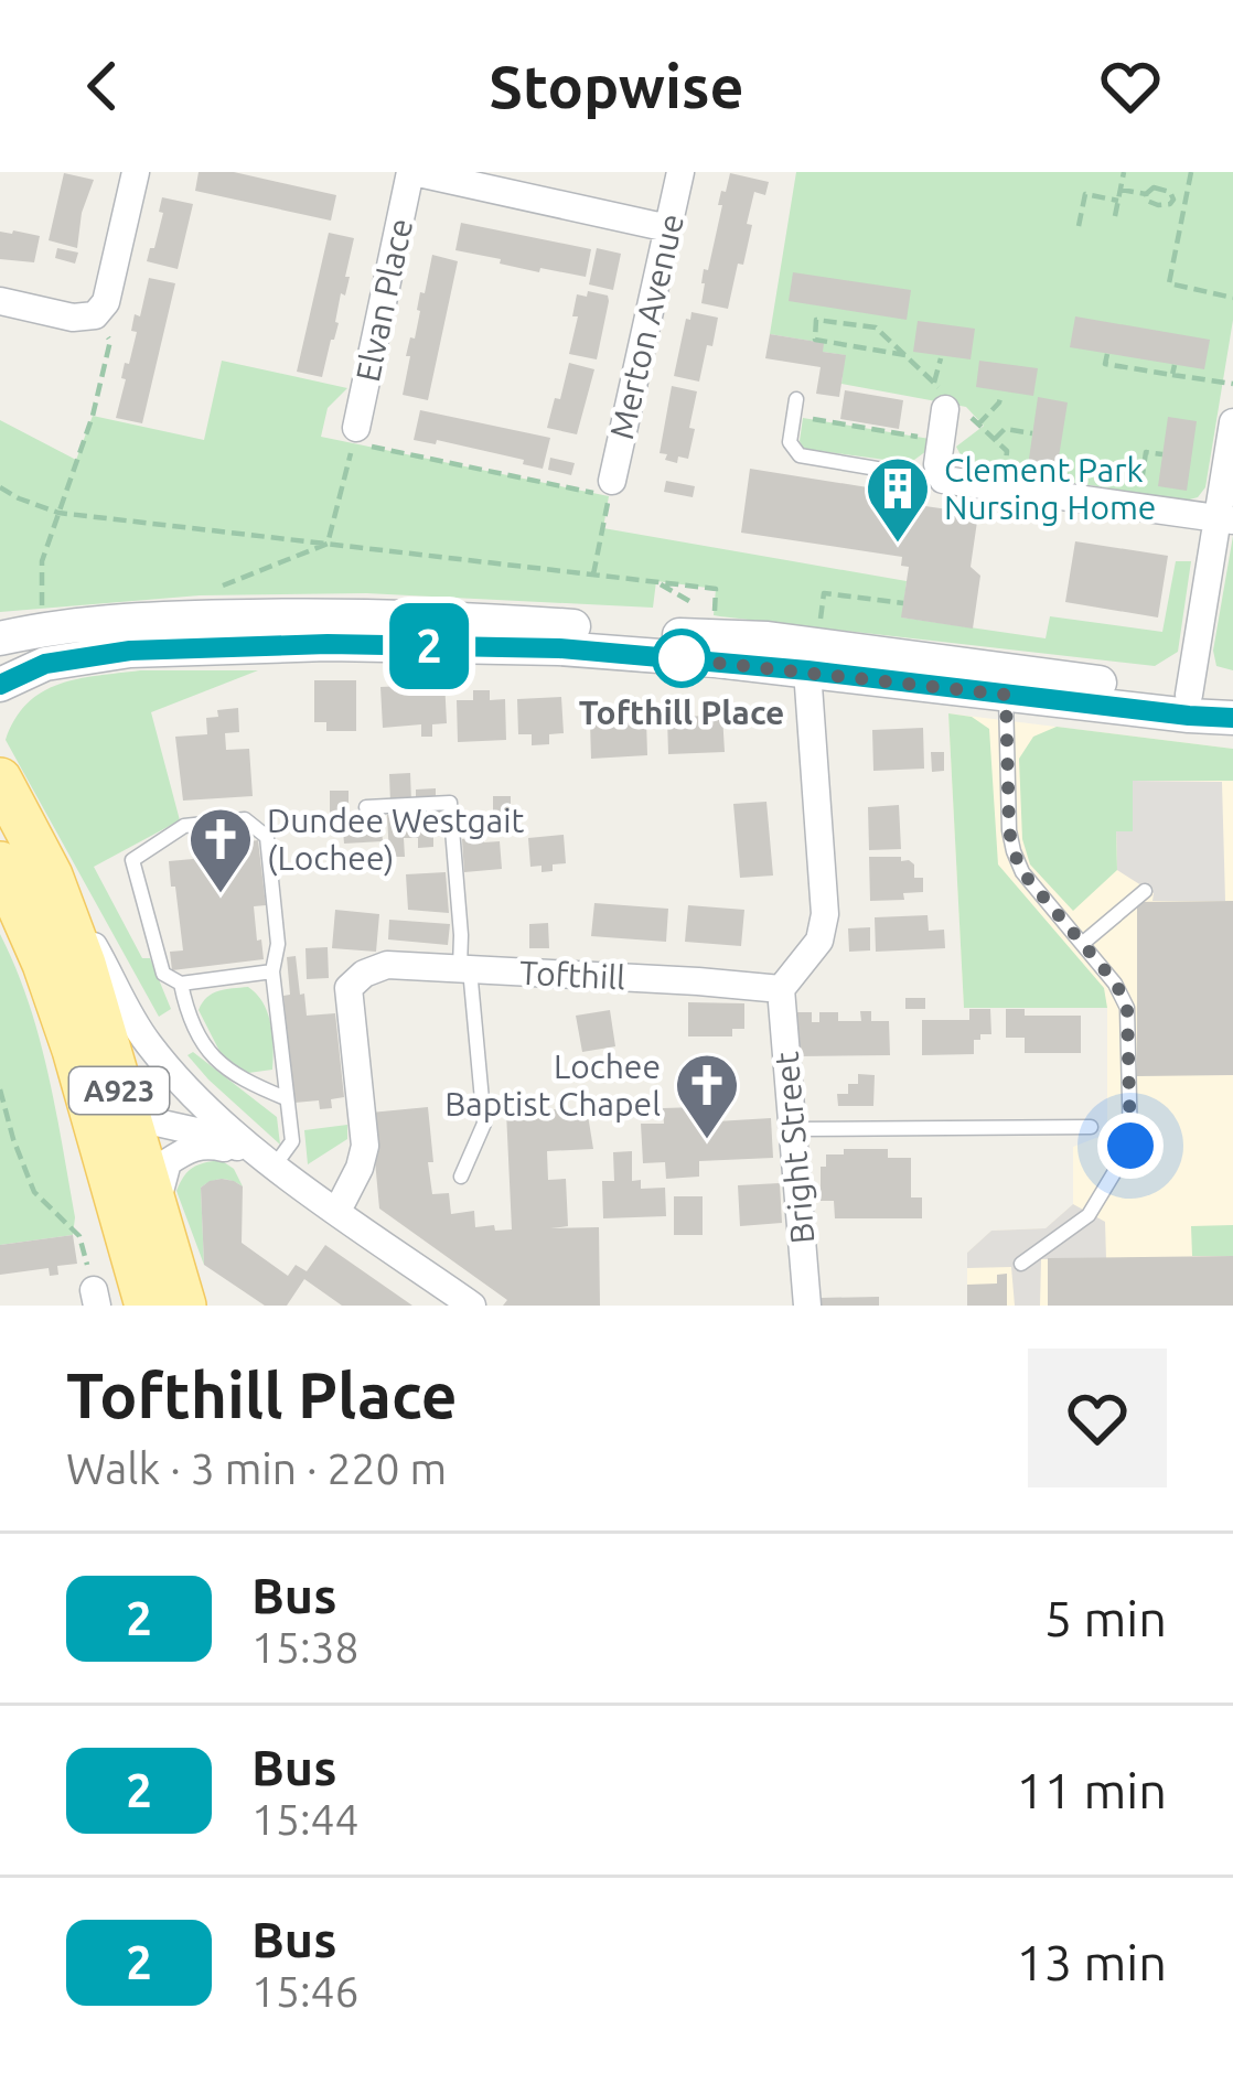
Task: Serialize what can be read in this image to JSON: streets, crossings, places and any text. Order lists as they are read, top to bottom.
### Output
{
  "streets": {
    "main road": ["A923"],
    "street": [
      "Elvan Place",
      "Merton Avenue",
      "Tofthill",
      "Bright Street"
    ]
  },
  "crossings": [
    ["Tofthill", "Bright Street"]
  ],
  "places": {
    "building": ["Clement Park Nursing Home"],
    "other": ["Tofthill Place"],
    "church": ["Dundee Westgait (Lochee)", "Lochee Baptist Chapel"]
  },
  "lines": ["bus line 2"],
  "page": {
    "header": "Stopwise",
    "on_map": "2",
    "heading": ["Tofthill Place", "Walk · 3 min · 220 m"],
    "list": [
      {
        "mark": "2",
        "name": "Bus",
        "note": "15:38",
        "value": "5 min"
      },
      {
        "mark": "2",
        "name": "Bus",
        "note": "15:44",
        "value": "11 min"
      },
      {
        "mark": "2",
        "name": "Bus",
        "note": "15:46",
        "value": "13 min"
      }
    ]
  }
}
